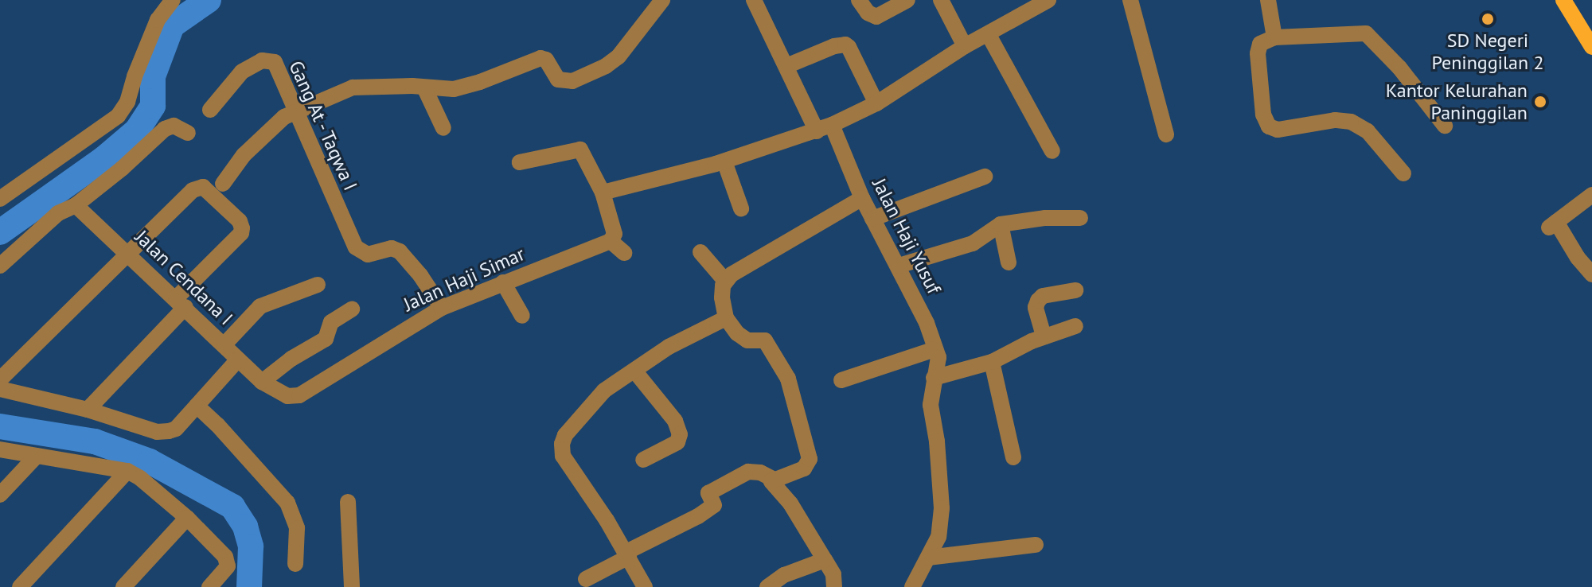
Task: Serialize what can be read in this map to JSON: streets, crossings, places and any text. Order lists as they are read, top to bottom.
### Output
{
  "streets": {
    "street": [
      "Gang At - Taqwa I",
      "Jalan Haji Yusuf",
      "Jalan Cendana I",
      "Jalan Haji Simar"
    ]
  },
  "crossings": [
    ["Gang At - Taqwa I", "Jalan Haji Simar"],
    ["Jalan Cendana I", "Jalan Haji Simar"]
  ],
  "places": ["SD Negeri Peninggilan 2", "Kantor Kelurahan Paninggilan"]
}
